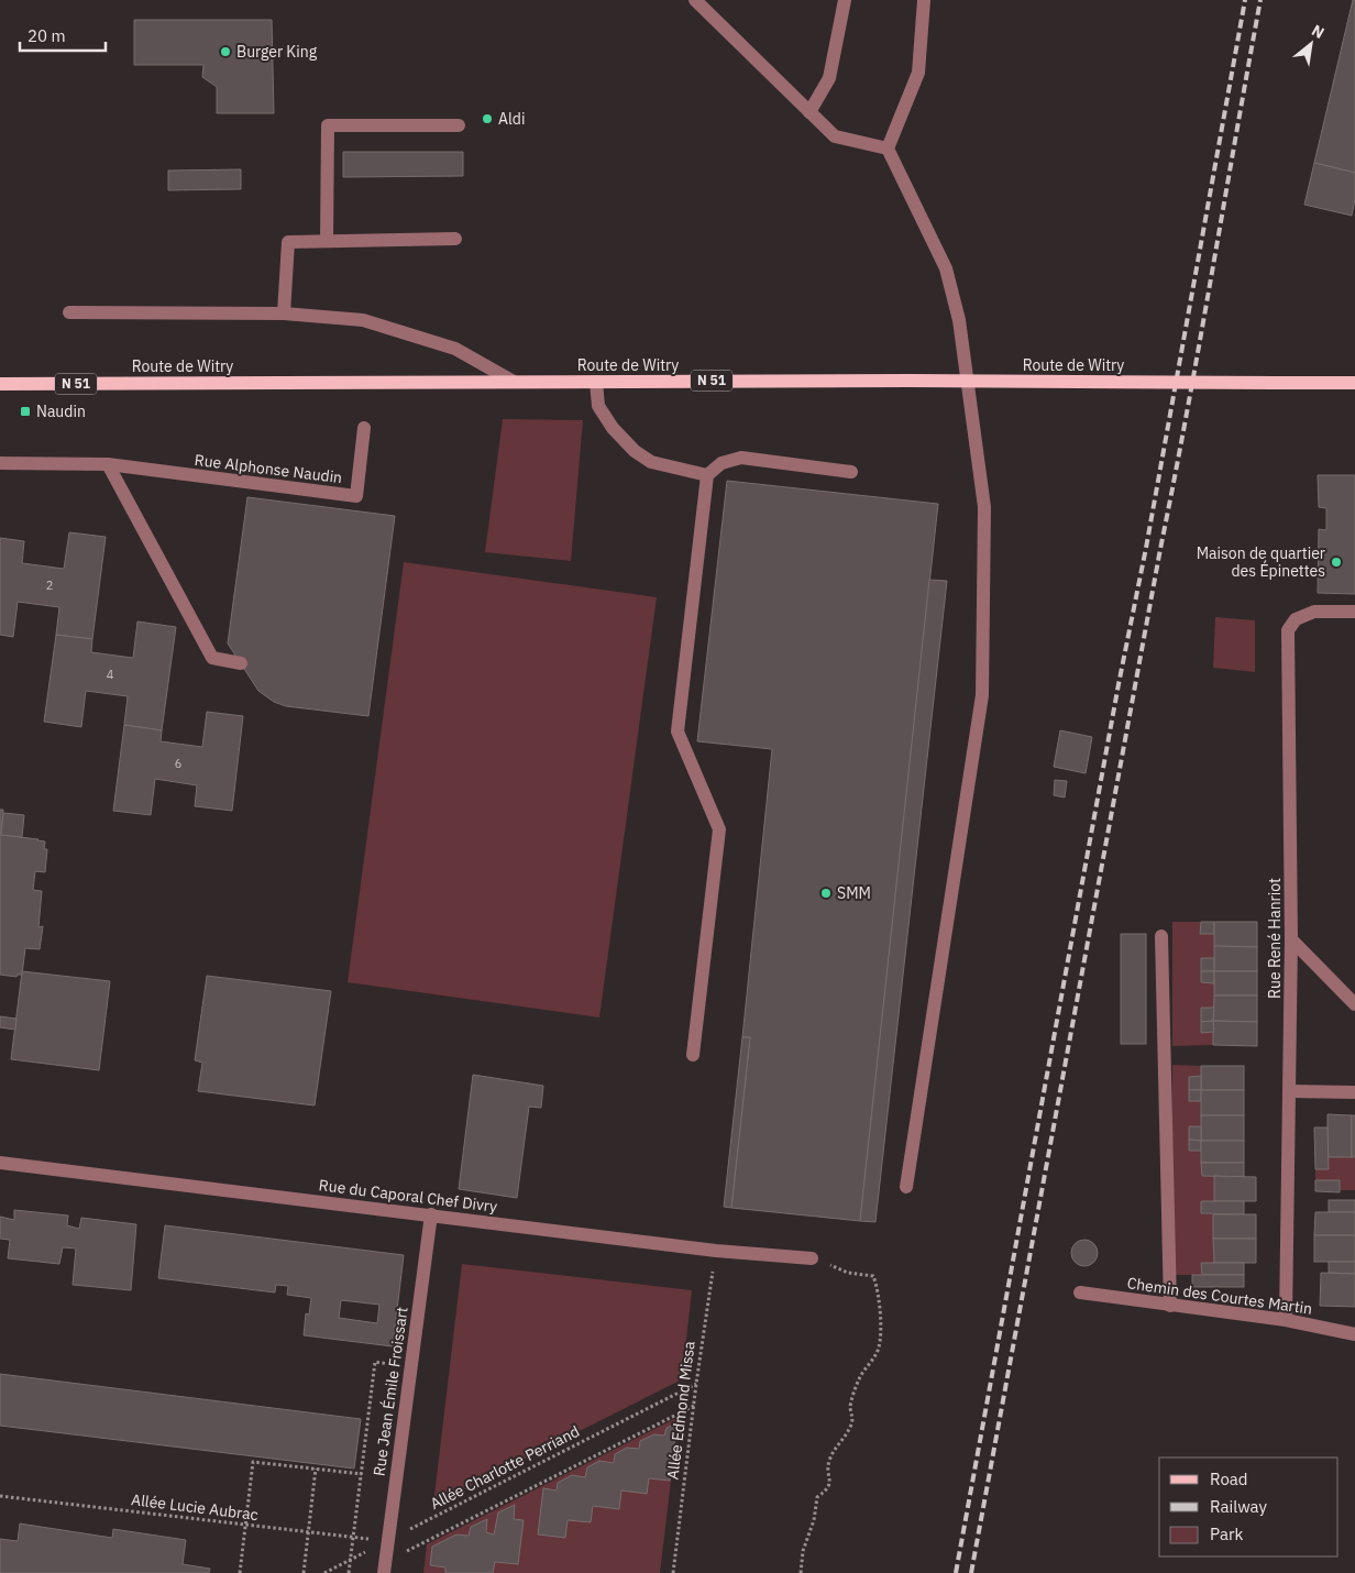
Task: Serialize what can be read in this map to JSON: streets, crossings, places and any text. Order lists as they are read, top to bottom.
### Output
{
  "streets": {
    "main road": ["Route de Witry", "N 51"],
    "street": [
      "Rue Alphonse Naudin",
      "Rue René Hanriot",
      "Rue du Caporal Chef Divry",
      "Chemin des Courtes Martin",
      "Rue Jean Émile Froissart"
    ],
    "path": ["Allée Edmond Missa", "Allée Charlotte Perriand", "Allée Lucie Aubrac"]
  },
  "crossings": [
    ["Rue René Hanriot", "Chemin des Courtes Martin"],
    ["Rue du Caporal Chef Divry", "Rue Jean Émile Froissart"],
    ["Rue du Caporal Chef Divry", "Allée Edmond Missa"],
    ["Rue Jean Émile Froissart", "Allée Charlotte Perriand"],
    ["Rue Jean Émile Froissart", "Allée Lucie Aubrac"],
    ["Allée Edmond Missa", "Allée Charlotte Perriand"],
    ["Allée Charlotte Perriand", "Allée Lucie Aubrac"]
  ],
  "places": {
    "other": [
      "Burger King",
      "Aldi",
      "Maison de quartier des Épinettes",
      "SMM"
    ],
    "transit": ["Naudin"]
  },
  "house_numbers": ["2", "4", "6"],
  "legend": ["Road", "Railway", "Park"],
  "scale_bar": "20 m",
  "north": "top right"
}
